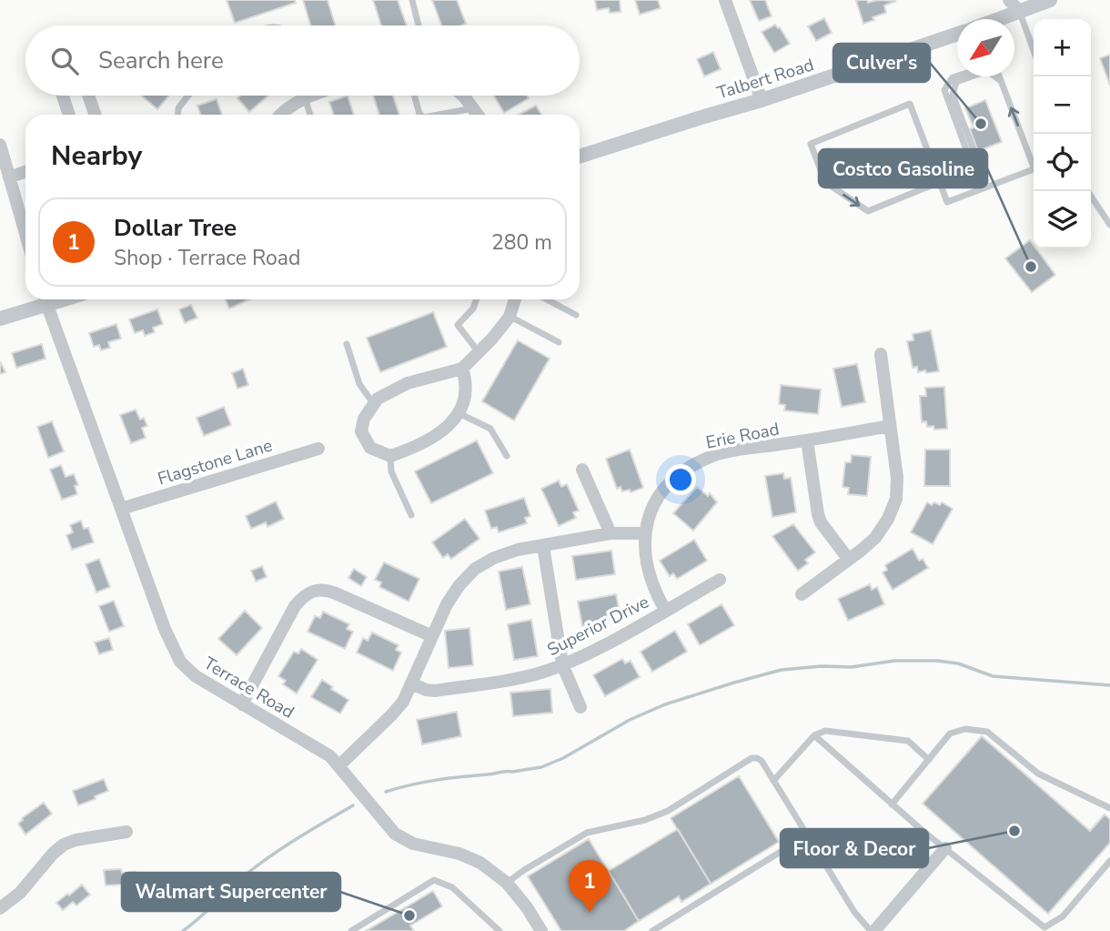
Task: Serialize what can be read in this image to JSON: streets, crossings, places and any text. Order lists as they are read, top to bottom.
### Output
{
  "streets": {
    "street": [
      "Talbert Road",
      "Erie Road",
      "Flagstone Lane",
      "Superior Drive",
      "Terrace Road"
    ]
  },
  "crossings": [
    ["Erie Road", "Superior Drive"],
    ["Flagstone Lane", "Terrace Road"]
  ],
  "places": [
    "Culver's",
    "Costco Gasoline",
    "Floor & Decor",
    "Walmart Supercenter"
  ],
  "north": "bottom left",
  "page": {
    "map_buttons": ["+", "−"],
    "search": "Search here",
    "heading": "Nearby",
    "list": [
      {
        "mark": "1",
        "name": "Dollar Tree",
        "note": "Shop · Terrace Road",
        "value": "280 m"
      }
    ],
    "pins": "1"
  }
}
